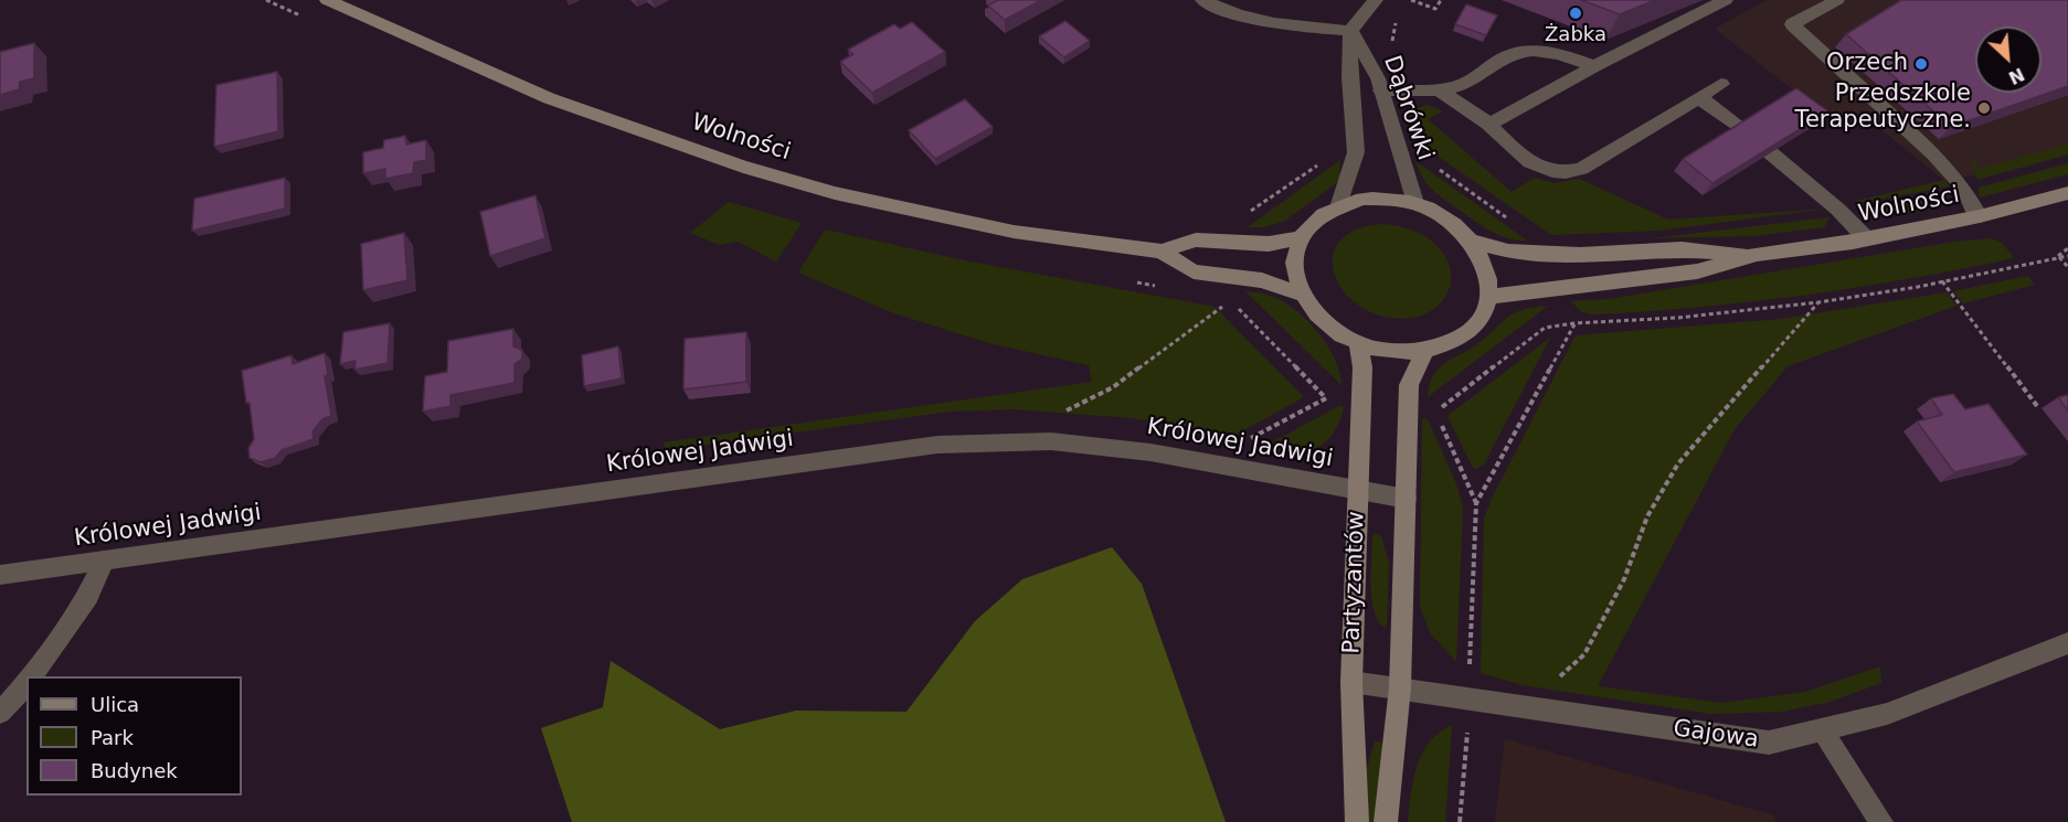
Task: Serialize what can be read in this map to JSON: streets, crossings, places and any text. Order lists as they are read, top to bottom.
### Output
{
  "streets": {
    "main road": ["Wolności", "Partyzantów"],
    "street": ["Dąbrówki", "Królowej Jadwigi", "Gajowa"]
  },
  "crossings": [
    ["Dąbrówki", "Wolności"],
    ["Dąbrówki", "Partyzantów"],
    ["Wolności", "Partyzantów"],
    ["Królowej Jadwigi", "Partyzantów"],
    ["Partyzantów", "Gajowa"]
  ],
  "places": ["Żabka", "Orzech", "Przedszkole Terapeutyczne."],
  "legend": ["Ulica", "Park", "Budynek"],
  "north": "bottom right"
}
